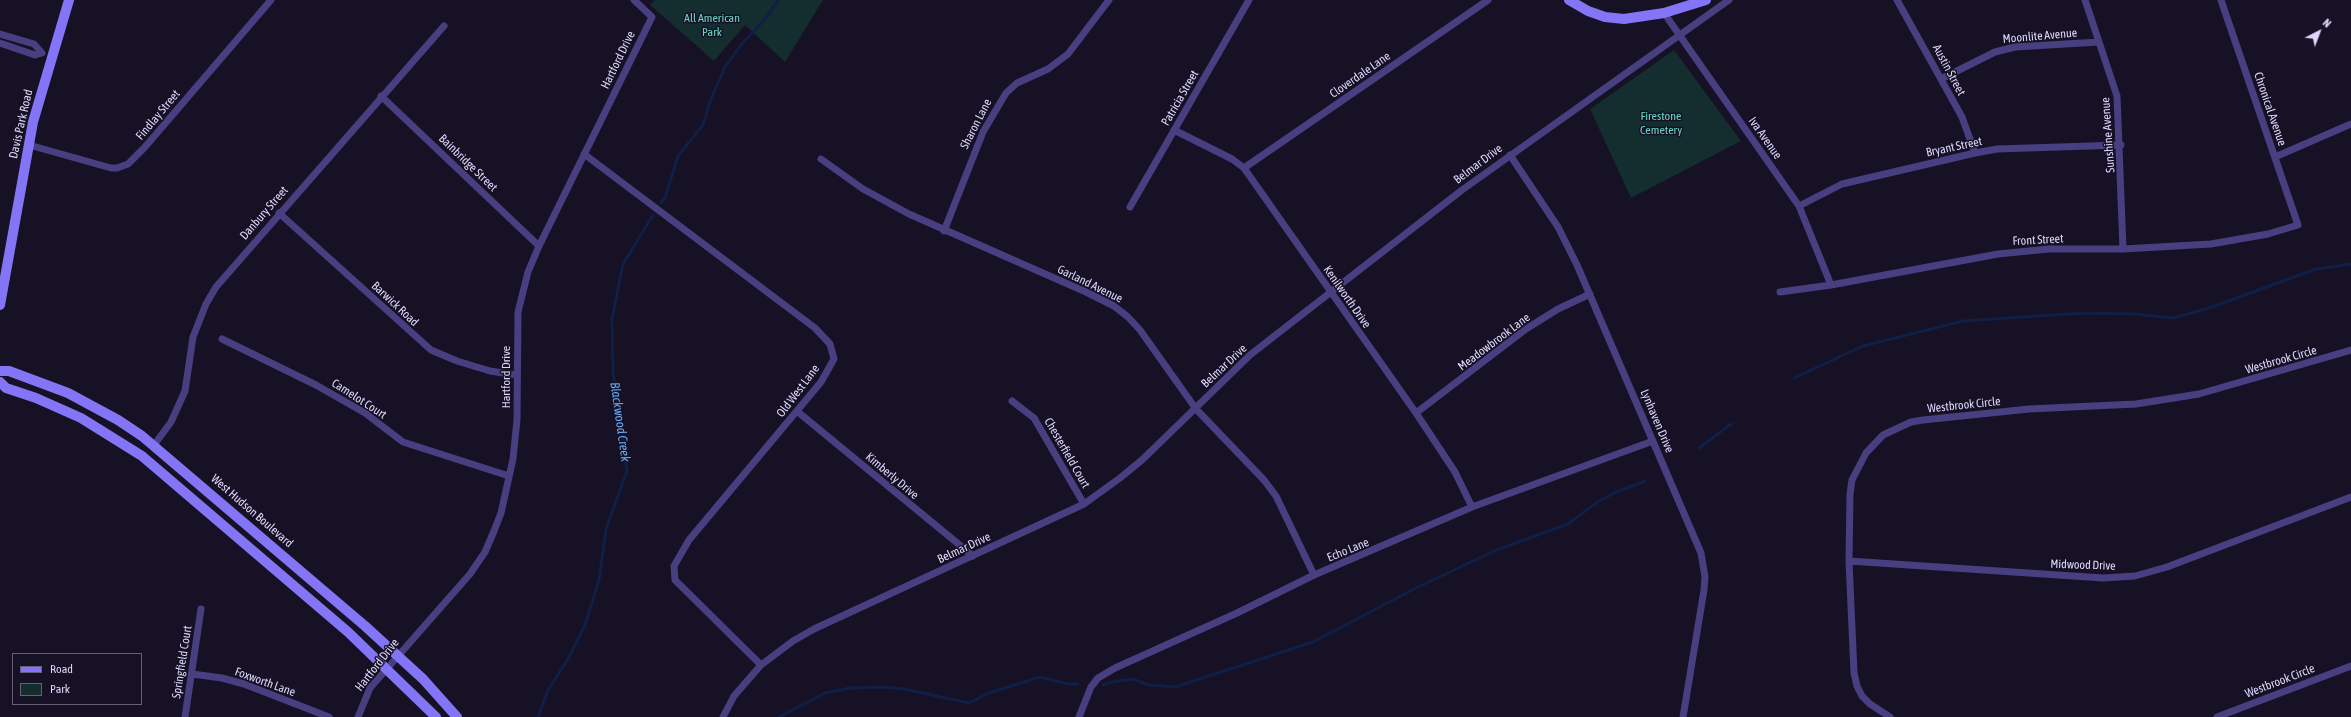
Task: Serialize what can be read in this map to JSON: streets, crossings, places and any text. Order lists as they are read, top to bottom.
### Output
{
  "streets": {
    "main road": ["Davis Park Road", "West Hudson Boulevard"],
    "street": [
      "Moonlite Avenue",
      "Hartford Drive",
      "Austin Street",
      "Cloverdale Lane",
      "Patricia Street",
      "Chronical Avenue",
      "Findlay Street",
      "Sharon Lane",
      "Sunshine Avenue",
      "Iva Avenue",
      "Bryant Street",
      "Bainbridge Street",
      "Belmar Drive",
      "Danbury Street",
      "Front Street",
      "Garland Avenue",
      "Kenilworth Drive",
      "Barwick Road",
      "Meadowbrook Lane",
      "Westbrook Circle",
      "Old West Lane",
      "Camelot Court",
      "Lynhaven Drive",
      "Chesterfield Court",
      "Kimberly Drive",
      "Echo Lane",
      "Midwood Drive",
      "Springfield Court",
      "Foxworth Lane"
    ]
  },
  "crossings": [
    ["Moonlite Avenue", "Austin Street"],
    ["Moonlite Avenue", "Sunshine Avenue"],
    ["Hartford Drive", "Bainbridge Street"],
    ["Hartford Drive", "Barwick Road"],
    ["Hartford Drive", "Old West Lane"],
    ["Hartford Drive", "Camelot Court"],
    ["Hartford Drive", "West Hudson Boulevard"],
    ["Austin Street", "Bryant Street"],
    ["Cloverdale Lane", "Kenilworth Drive"],
    ["Patricia Street", "Kenilworth Drive"],
    ["Chronical Avenue", "Front Street"],
    ["Findlay Street", "Davis Park Road"],
    ["Sharon Lane", "Garland Avenue"],
    ["Sunshine Avenue", "Bryant Street"],
    ["Sunshine Avenue", "Front Street"],
    ["Iva Avenue", "Bryant Street"],
    ["Iva Avenue", "Belmar Drive"],
    ["Iva Avenue", "Front Street"],
    ["Bainbridge Street", "Danbury Street"],
    ["Belmar Drive", "Garland Avenue"],
    ["Belmar Drive", "Kenilworth Drive"],
    ["Belmar Drive", "Old West Lane"],
    ["Belmar Drive", "Lynhaven Drive"],
    ["Belmar Drive", "Chesterfield Court"],
    ["Belmar Drive", "Kimberly Drive"],
    ["Danbury Street", "Barwick Road"],
    ["Danbury Street", "West Hudson Boulevard"],
    ["Garland Avenue", "Echo Lane"],
    ["Kenilworth Drive", "Meadowbrook Lane"],
    ["Kenilworth Drive", "Echo Lane"],
    ["Meadowbrook Lane", "Lynhaven Drive"],
    ["Westbrook Circle", "Midwood Drive"],
    ["Old West Lane", "Kimberly Drive"],
    ["Lynhaven Drive", "Echo Lane"],
    ["Springfield Court", "Foxworth Lane"]
  ],
  "water": ["Blackwood Creek"],
  "parks": ["All American Park", "Firestone Cemetery"],
  "legend": ["Road", "Park"],
  "north": "top right"
}
